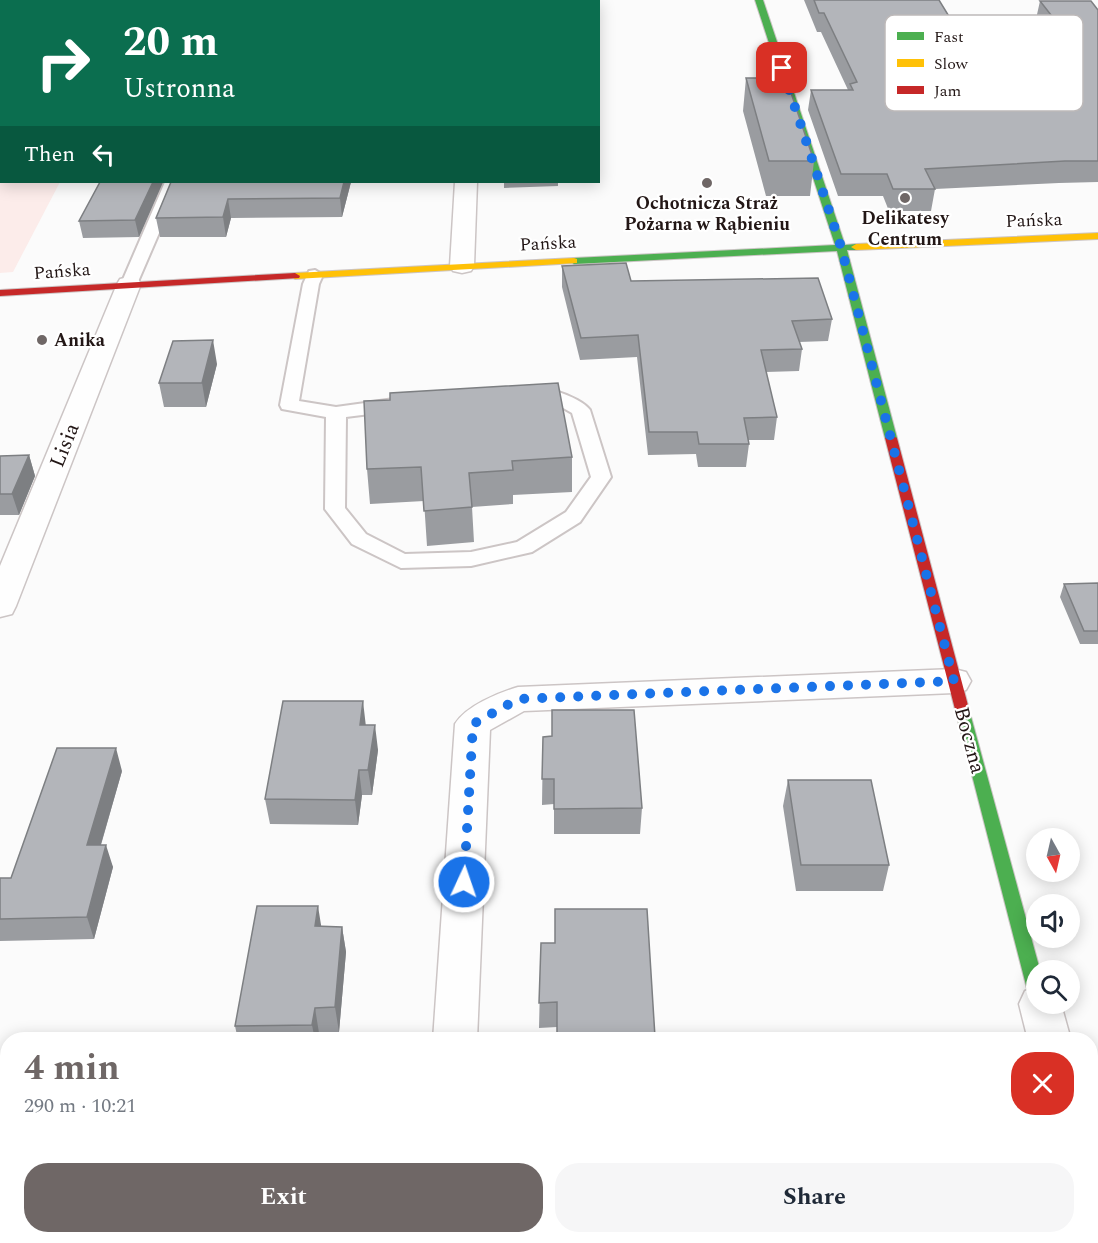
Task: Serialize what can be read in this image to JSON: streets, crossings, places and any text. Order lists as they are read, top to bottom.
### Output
{
  "streets": {
    "street": ["Pańska", "Lisia", "Boczna"]
  },
  "crossings": [
    ["Pańska", "Lisia"],
    ["Pańska", "Boczna"]
  ],
  "places": ["Ochotnicza Straż Pożarna w Rąbieniu", "Delikatesy Centrum", "Anika"],
  "legend": ["Fast", "Slow", "Jam"],
  "north": "bottom",
  "page": {
    "turn": ["20 m", "Ustronna"],
    "then": "Then",
    "heading": ["4 min", "290 m · 10:21"],
    "buttons": ["Exit", "Share"]
  }
}
